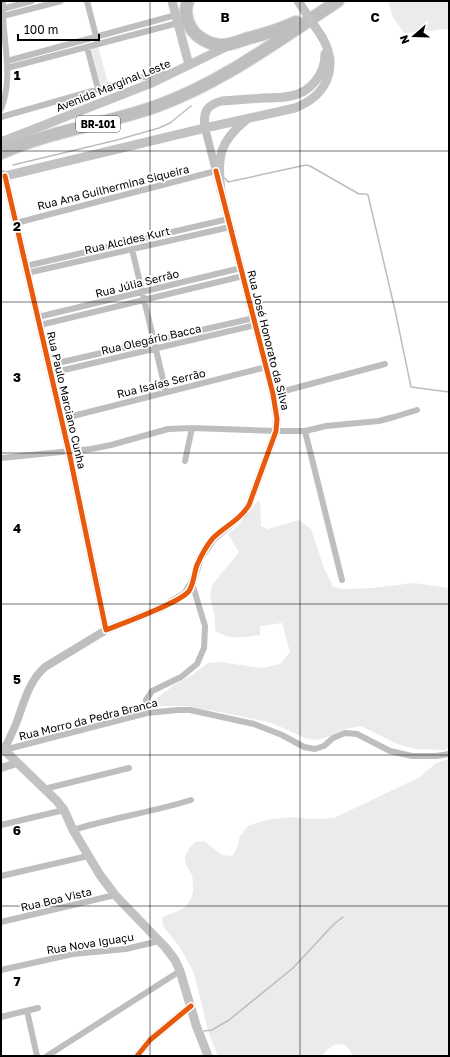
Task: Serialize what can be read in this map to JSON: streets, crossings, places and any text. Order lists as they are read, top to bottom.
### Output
{
  "streets": {
    "highway": ["BR-101"],
    "main road": ["Avenida Marginal Leste"],
    "street": [
      "Rua Ana Guilhermina Siqueira",
      "Rua Alcides Kurt",
      "Rua Júlia Serrão",
      "Rua Olegário Bacca",
      "Rua José Honorato da Silva",
      "Rua Isaías Serrão",
      "Rua Paulo Marciano Cunha",
      "Rua Morro da Pedra Branca",
      "Rua Boa Vista",
      "Rua Nova Iguaçu"
    ]
  },
  "crossings": [
    ["Rua Ana Guilhermina Siqueira", "Rua Paulo Marciano Cunha"],
    ["Rua Alcides Kurt", "Rua José Honorato da Silva"],
    ["Rua Alcides Kurt", "Rua Paulo Marciano Cunha"],
    ["Rua Júlia Serrão", "Rua José Honorato da Silva"],
    ["Rua Júlia Serrão", "Rua Paulo Marciano Cunha"],
    ["Rua Olegário Bacca", "Rua José Honorato da Silva"],
    ["Rua Olegário Bacca", "Rua Paulo Marciano Cunha"],
    ["Rua José Honorato da Silva", "Rua Isaías Serrão"],
    ["Rua José Honorato da Silva", "Rua Paulo Marciano Cunha"],
    ["Rua José Honorato da Silva", "Rua Morro da Pedra Branca"],
    ["Rua Isaías Serrão", "Rua Paulo Marciano Cunha"]
  ],
  "scale_bar": "100 m",
  "north": "left",
  "grid": {
    "columns": ["B", "C"],
    "rows": [
      "1",
      "2",
      "3",
      "4",
      "5",
      "6",
      "7"
    ]
  }
}
